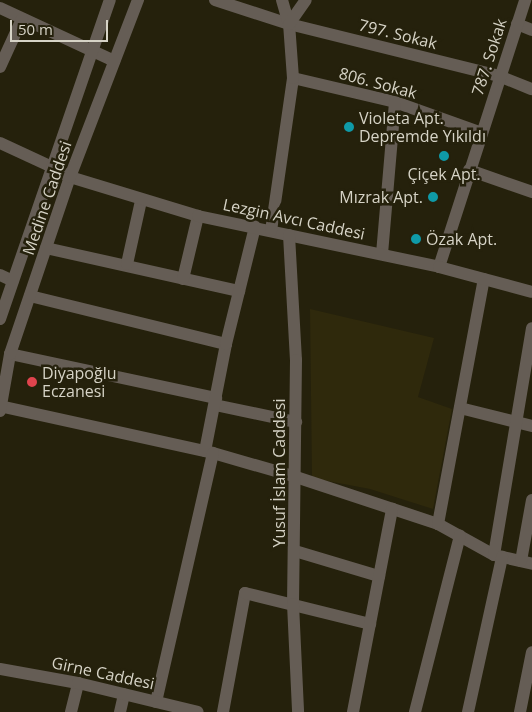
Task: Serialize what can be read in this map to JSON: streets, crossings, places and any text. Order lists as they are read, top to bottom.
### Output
{
  "streets": {
    "street": [
      "797. Sokak",
      "787. Sokak",
      "806. Sokak",
      "Medine Caddesi",
      "Lezgin Avcı Caddesi",
      "Yusuf İslam Caddesi",
      "Girne Caddesi"
    ]
  },
  "crossings": [
    ["797. Sokak", "787. Sokak"],
    ["787. Sokak", "806. Sokak"],
    ["787. Sokak", "Lezgin Avcı Caddesi"],
    ["Medine Caddesi", "Lezgin Avcı Caddesi"],
    ["Lezgin Avcı Caddesi", "Yusuf İslam Caddesi"]
  ],
  "places": [
    "Violeta Apt. Depremde Yıkıldı",
    "Çiçek Apt.",
    "Mızrak Apt.",
    "Özak Apt.",
    "Diyapoğlu Eczanesi"
  ],
  "scale_bar": "50 m"
}
